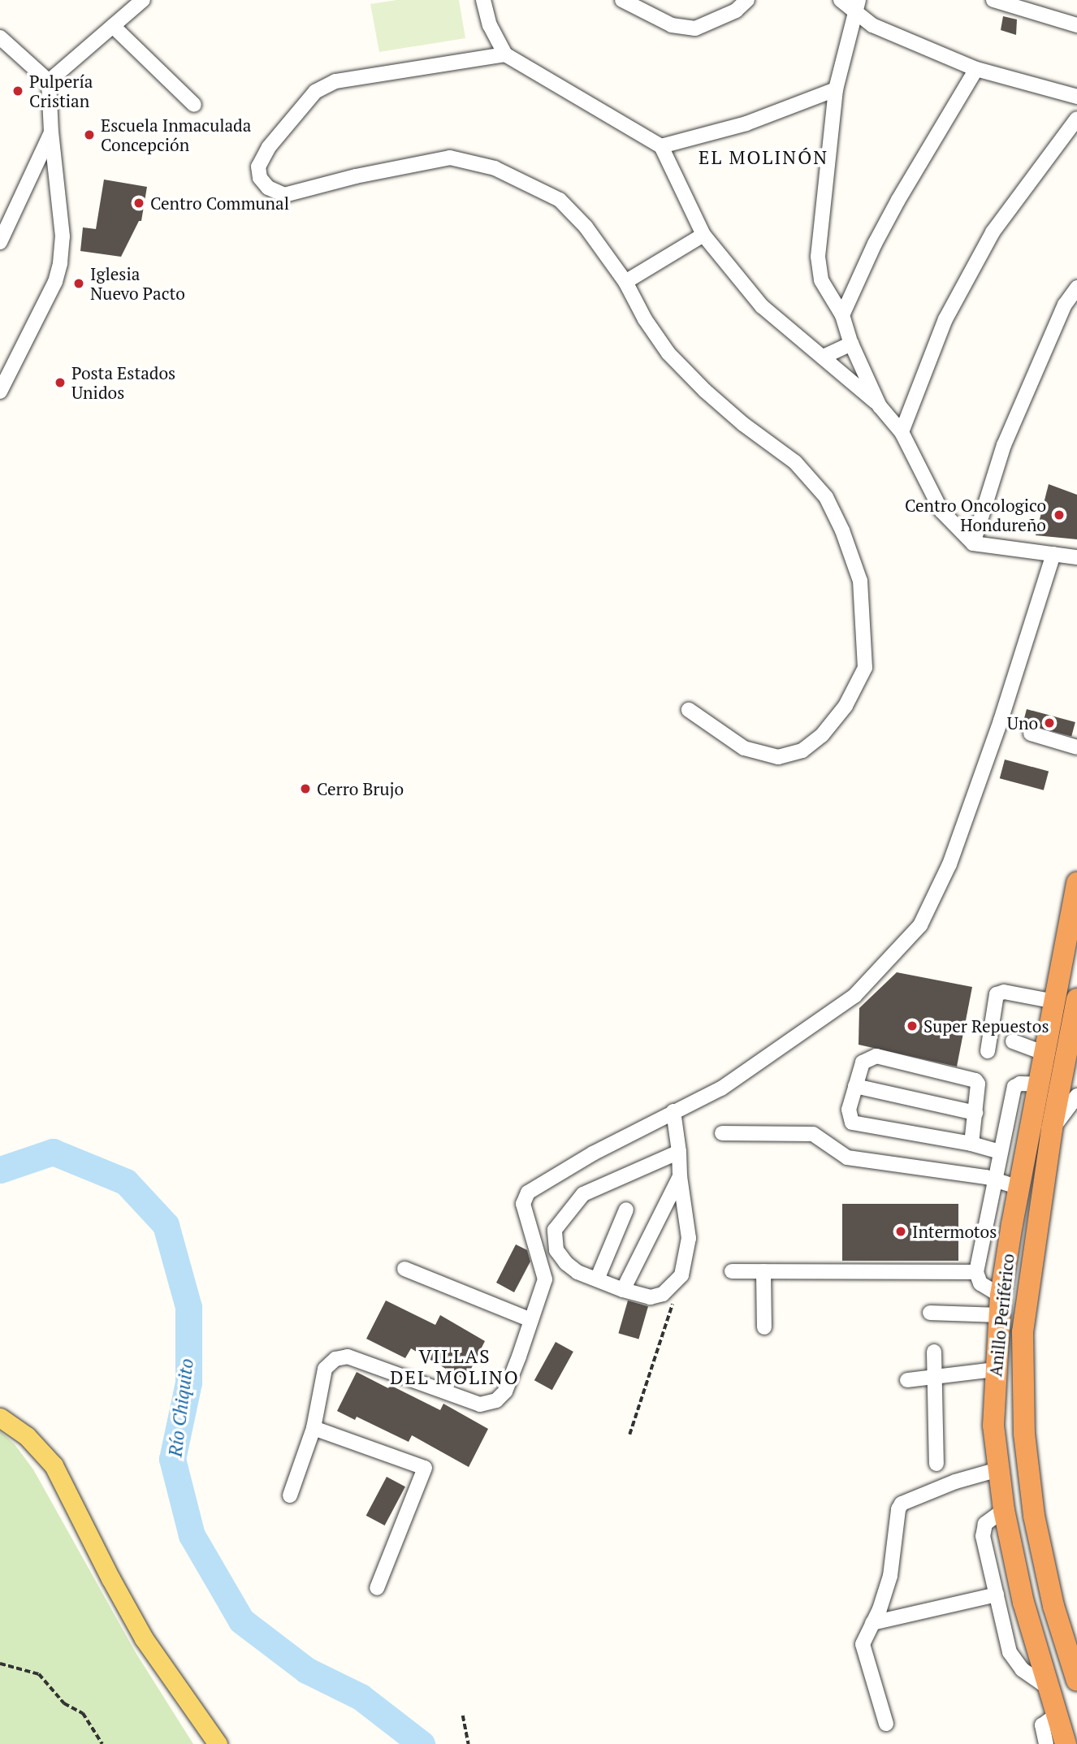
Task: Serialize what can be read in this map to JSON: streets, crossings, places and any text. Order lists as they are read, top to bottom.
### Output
{
  "streets": {
    "highway": ["Anillo Periférico"]
  },
  "districts": ["EL MOLINÓN", "VILLAS DEL MOLINO"],
  "water": ["Río Chiquito"],
  "places": [
    "Pulpería Cristian",
    "Escuela Inmaculada Concepción",
    "Centro Communal",
    "Iglesia Nuevo Pacto",
    "Posta Estados Unidos",
    "Centro Oncologico Hondureño",
    "Uno",
    "Cerro Brujo",
    "Super Repuestos",
    "Intermotos"
  ]
}
